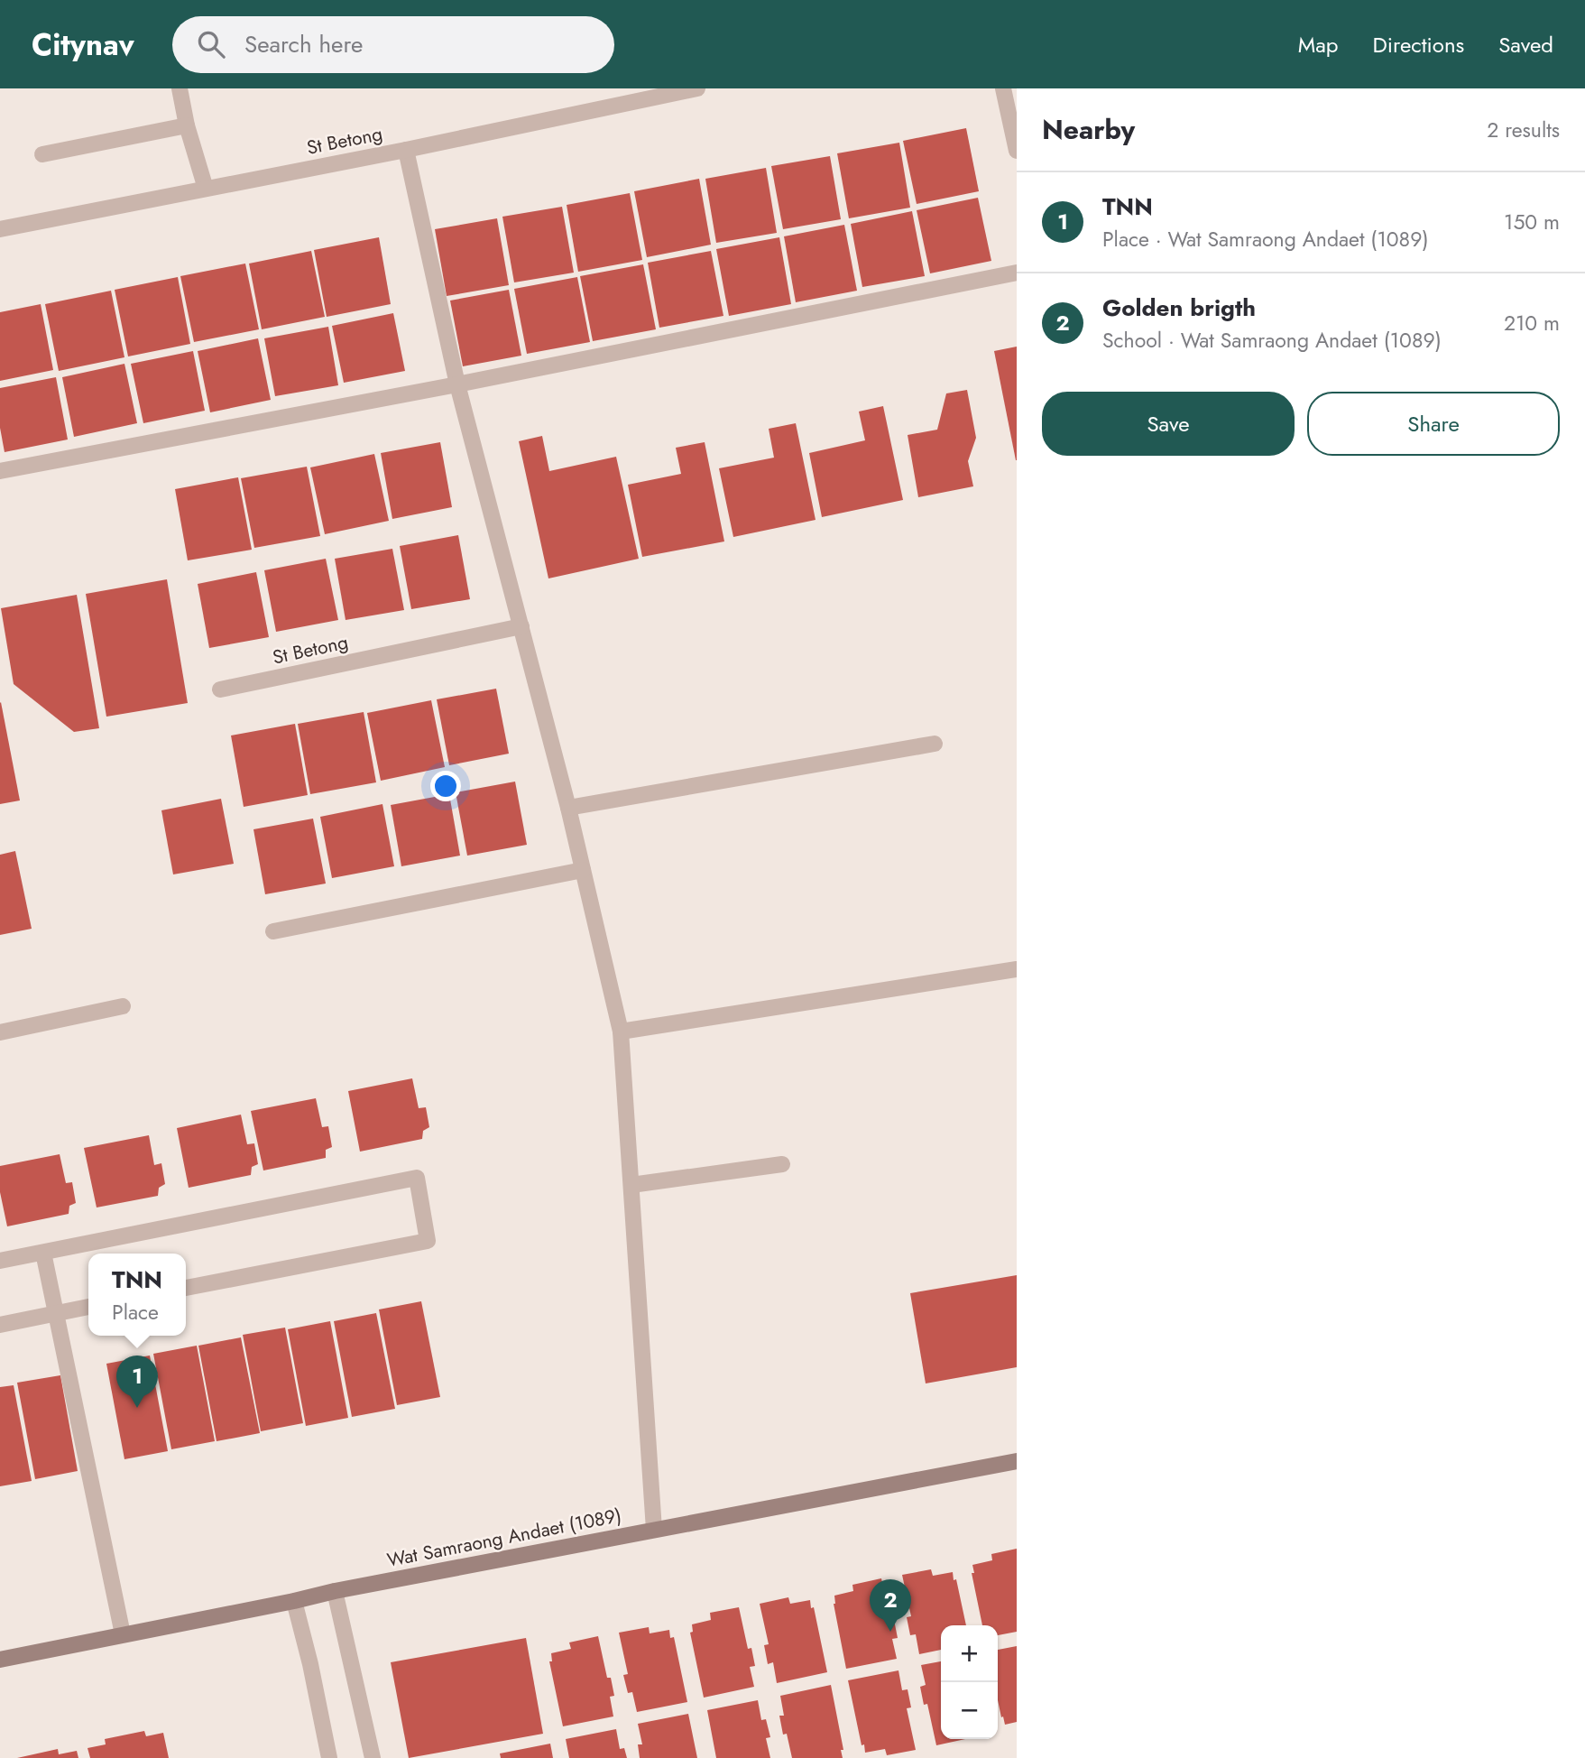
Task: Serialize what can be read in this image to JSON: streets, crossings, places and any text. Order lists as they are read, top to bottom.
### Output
{
  "streets": {
    "main road": ["Wat Samraong Andaet (1089)"],
    "street": ["St Betong"]
  },
  "page": {
    "header": "Citynav",
    "search": "Search here",
    "nav": ["Map", "Directions", "Saved"],
    "heading": ["Nearby", "2 results"],
    "list": [
      {
        "mark": "1",
        "name": "TNN",
        "note": "Place · Wat Samraong Andaet (1089)",
        "value": "150 m"
      },
      {
        "mark": "2",
        "name": "Golden brigth",
        "note": "School · Wat Samraong Andaet (1089)",
        "value": "210 m"
      }
    ],
    "buttons": ["Save", "Share"],
    "popup": ["TNN", "Place"],
    "pins": ["1", "2"],
    "map_buttons": ["+", "−"]
  }
}
